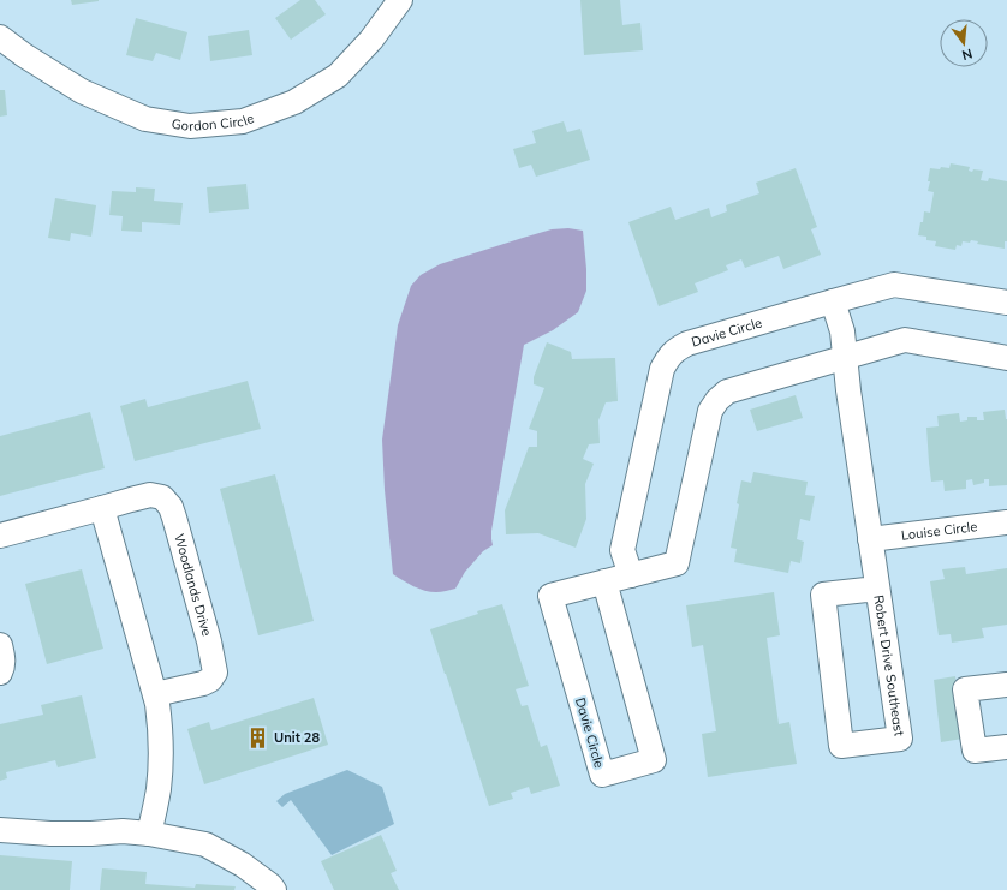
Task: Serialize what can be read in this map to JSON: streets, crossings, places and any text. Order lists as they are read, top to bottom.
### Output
{
  "streets": {
    "street": [
      "Gordon Circle",
      "Davie Circle",
      "Louise Circle",
      "Woodlands Drive",
      "Robert Drive Southeast"
    ]
  },
  "crossings": [
    ["Davie Circle", "Robert Drive Southeast"],
    ["Louise Circle", "Robert Drive Southeast"]
  ],
  "places": {
    "building": ["Unit 28"]
  },
  "north": "bottom"
}
